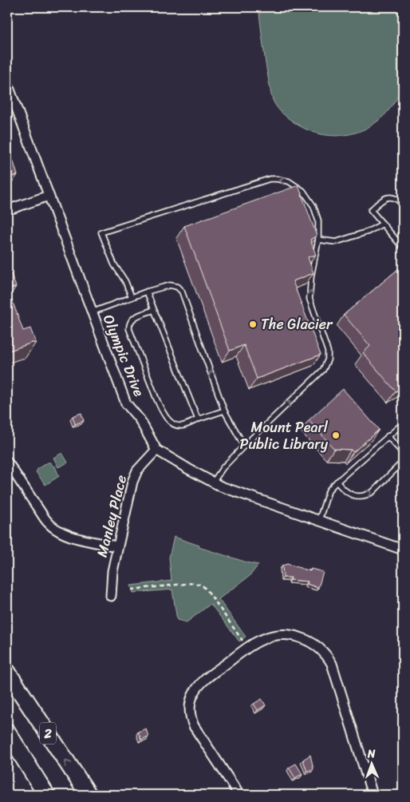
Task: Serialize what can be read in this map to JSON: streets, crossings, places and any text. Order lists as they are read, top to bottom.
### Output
{
  "streets": {
    "highway": ["2"],
    "street": ["Olympic Drive", "Manley Place"]
  },
  "crossings": [
    ["Olympic Drive", "Manley Place"]
  ],
  "places": ["The Glacier", "Mount Pearl Public Library"],
  "north": "top"
}
